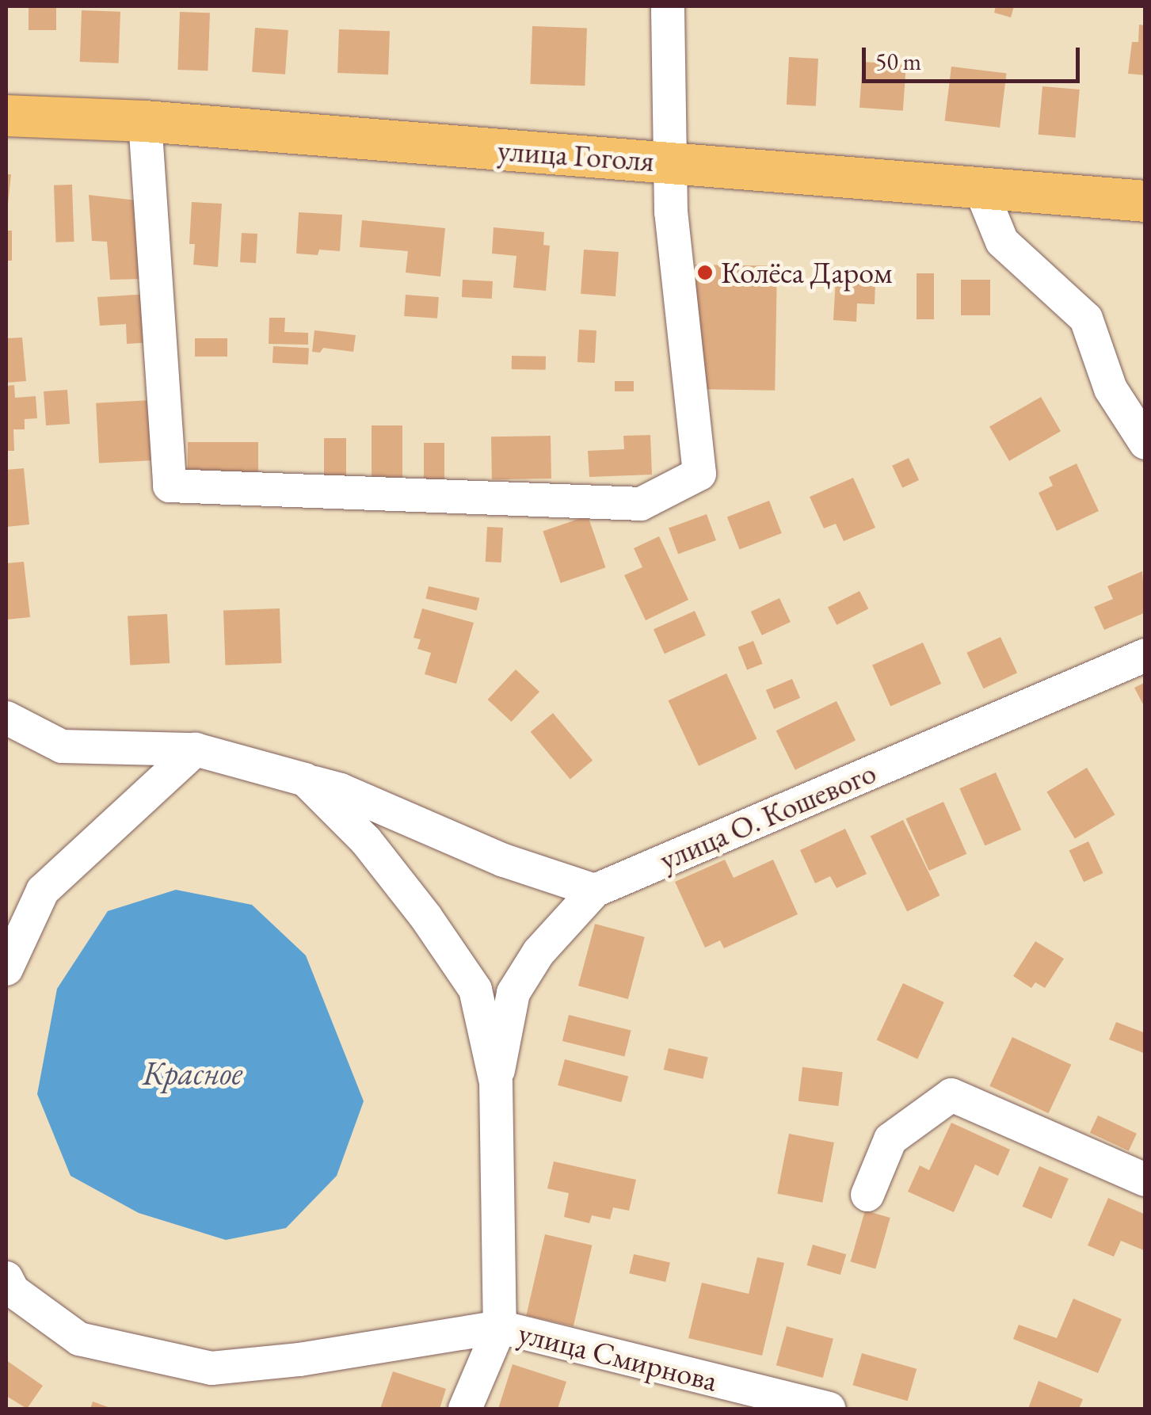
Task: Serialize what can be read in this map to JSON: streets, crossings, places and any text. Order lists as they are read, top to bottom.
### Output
{
  "streets": {
    "main road": ["улица Гоголя"],
    "street": ["улица О. Кошевого", "улица Смирнова"]
  },
  "water": ["Красное"],
  "places": ["Колёса Даром"],
  "scale_bar": "50 m"
}
